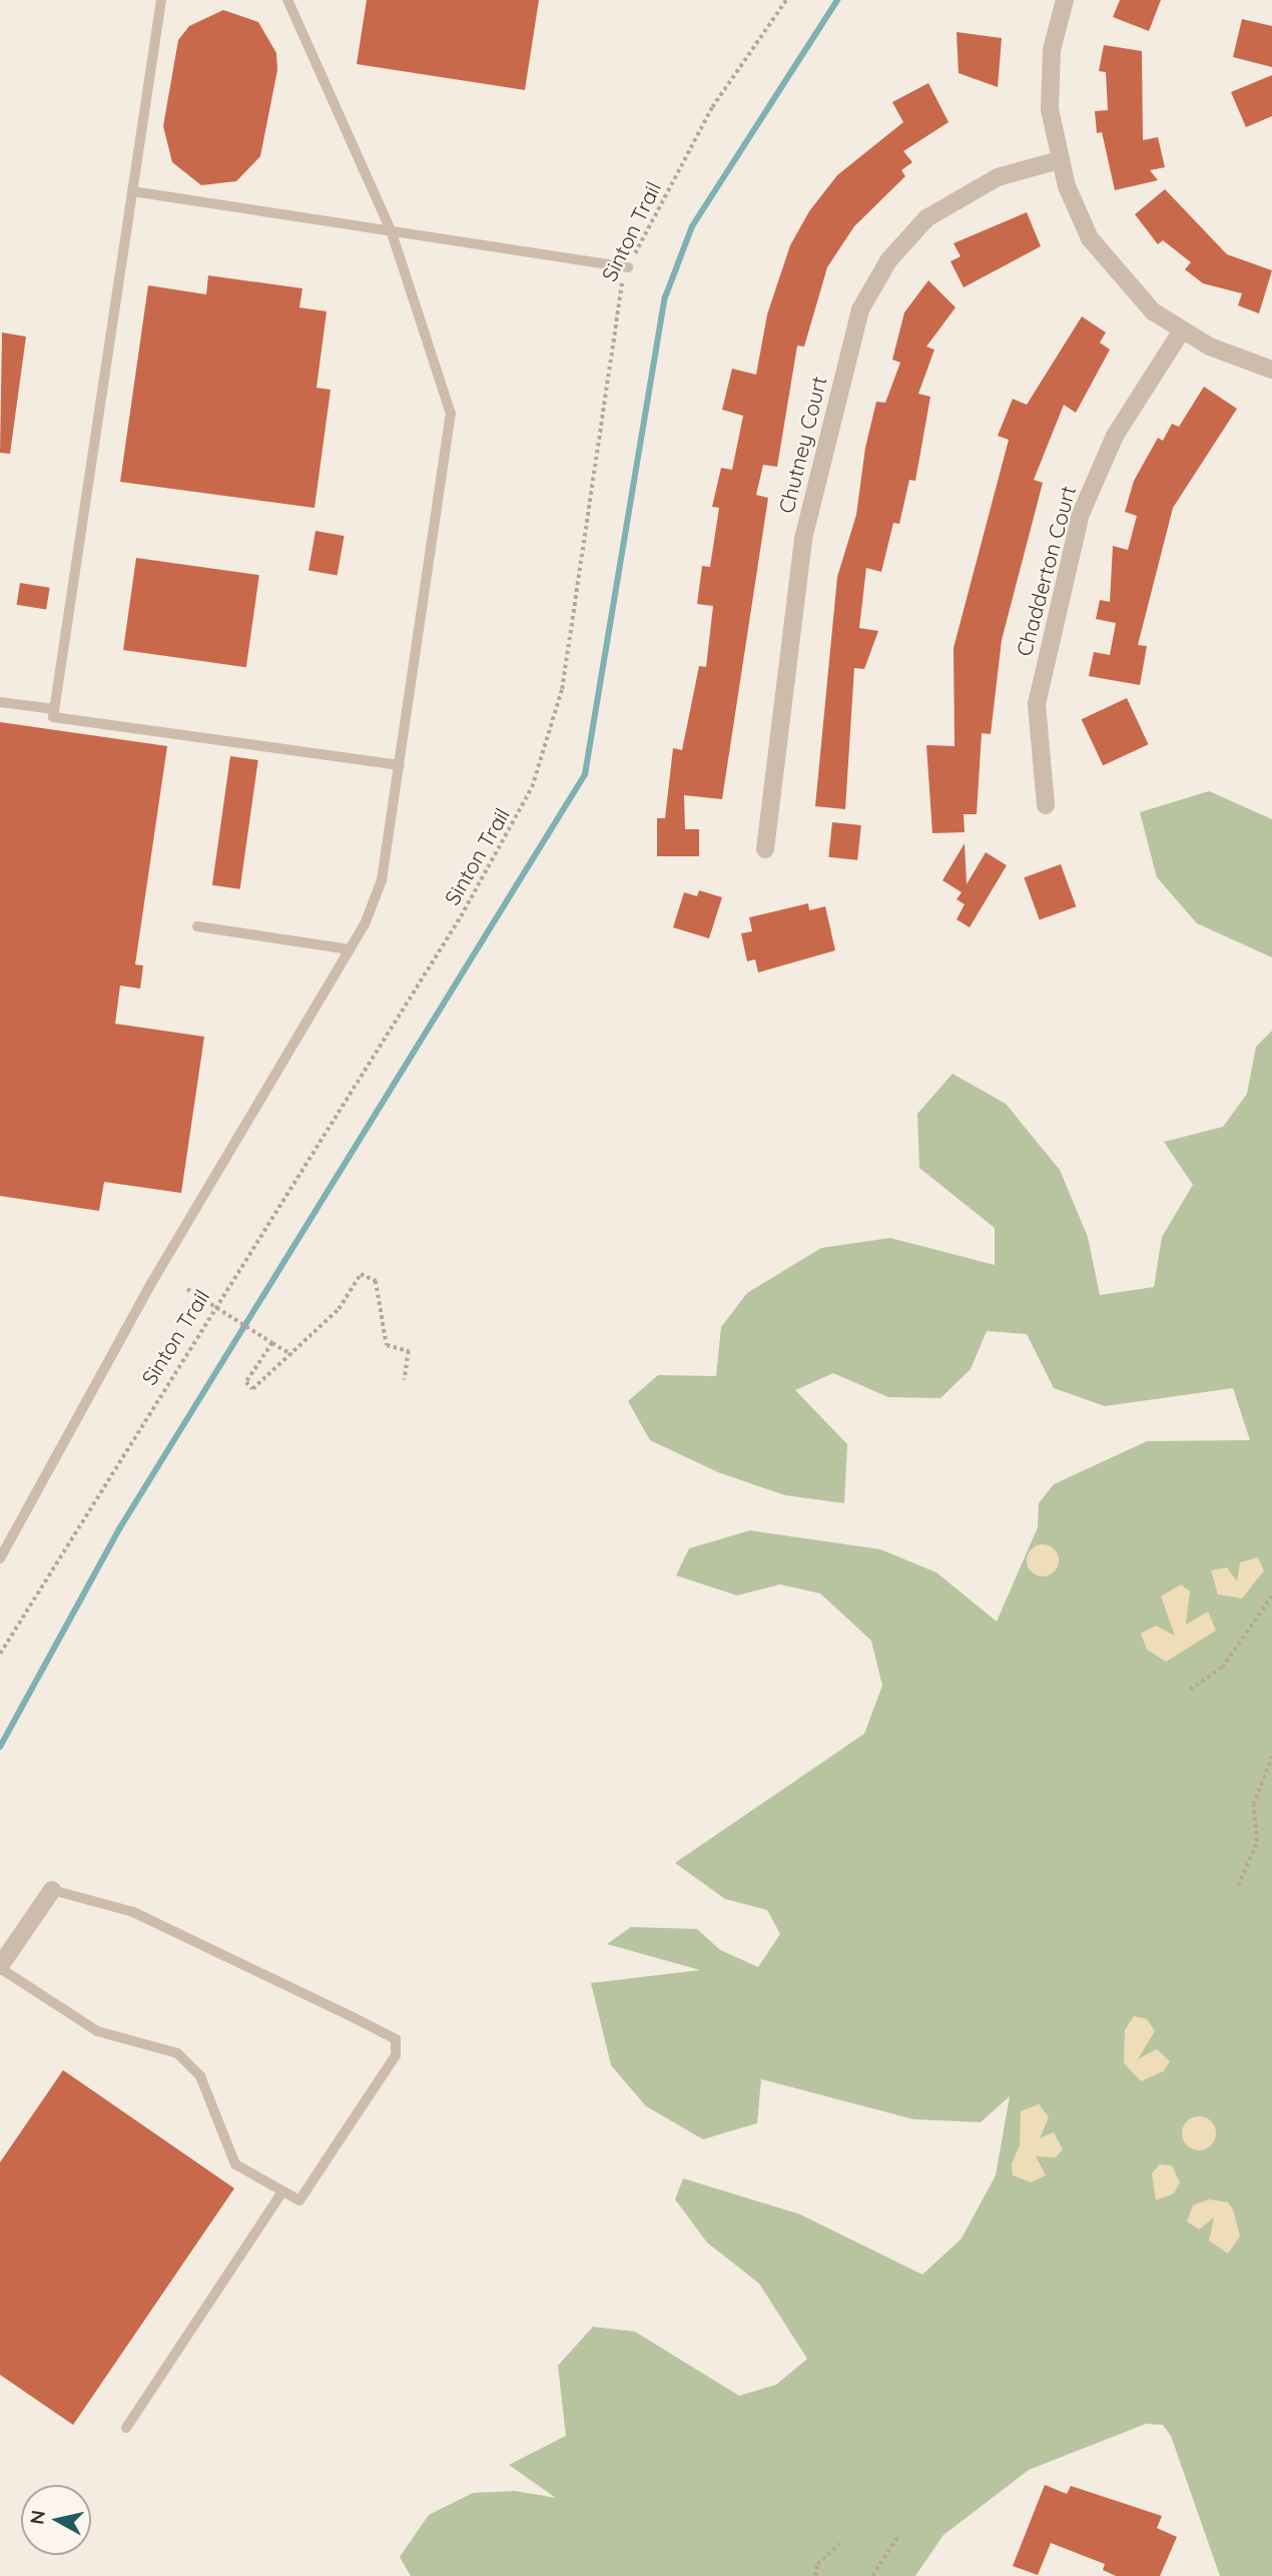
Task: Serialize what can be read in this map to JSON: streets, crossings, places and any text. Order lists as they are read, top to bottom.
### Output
{
  "streets": {
    "street": ["Chutney Court", "Chadderton Court"],
    "path": ["Sinton Trail"]
  },
  "north": "left"
}
